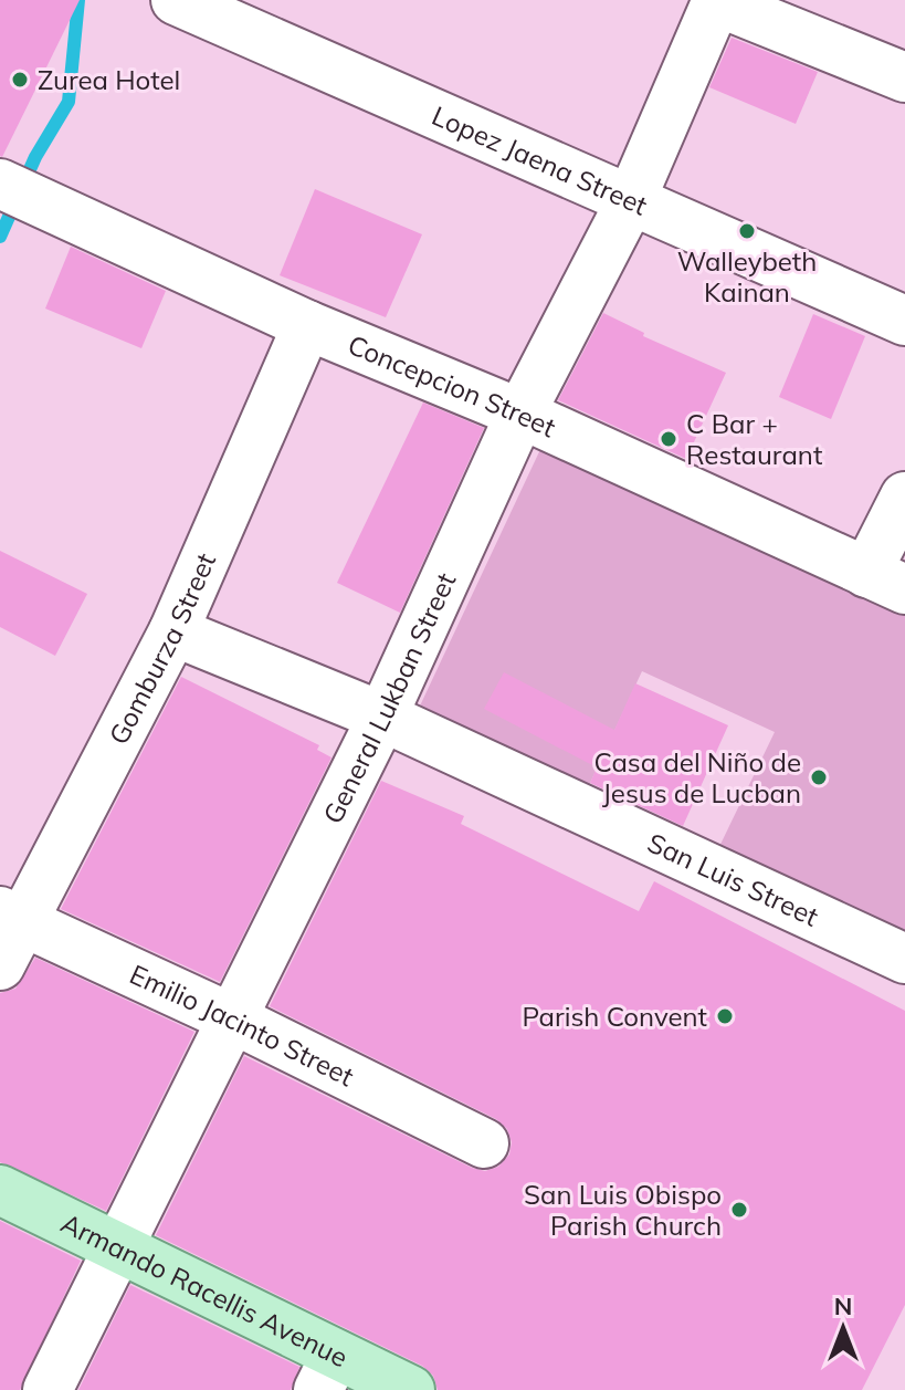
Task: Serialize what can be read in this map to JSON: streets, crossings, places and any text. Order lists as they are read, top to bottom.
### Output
{
  "streets": {
    "main road": ["Armando Racellis Avenue"],
    "street": [
      "Lopez Jaena Street",
      "Concepcion Street",
      "Gomburza Street",
      "General Lukban Street",
      "San Luis Street",
      "Emilio Jacinto Street"
    ]
  },
  "crossings": [
    ["Lopez Jaena Street", "General Lukban Street"],
    ["Concepcion Street", "Gomburza Street"],
    ["Concepcion Street", "General Lukban Street"],
    ["Gomburza Street", "San Luis Street"],
    ["Gomburza Street", "Emilio Jacinto Street"],
    ["General Lukban Street", "San Luis Street"],
    ["General Lukban Street", "Emilio Jacinto Street"],
    ["General Lukban Street", "Armando Racellis Avenue"]
  ],
  "places": [
    "Zurea Hotel",
    "Walleybeth Kainan",
    "C Bar + Restaurant",
    "Casa del Niño de Jesus de Lucban",
    "Parish Convent",
    "San Luis Obispo Parish Church"
  ],
  "north": "top"
}
